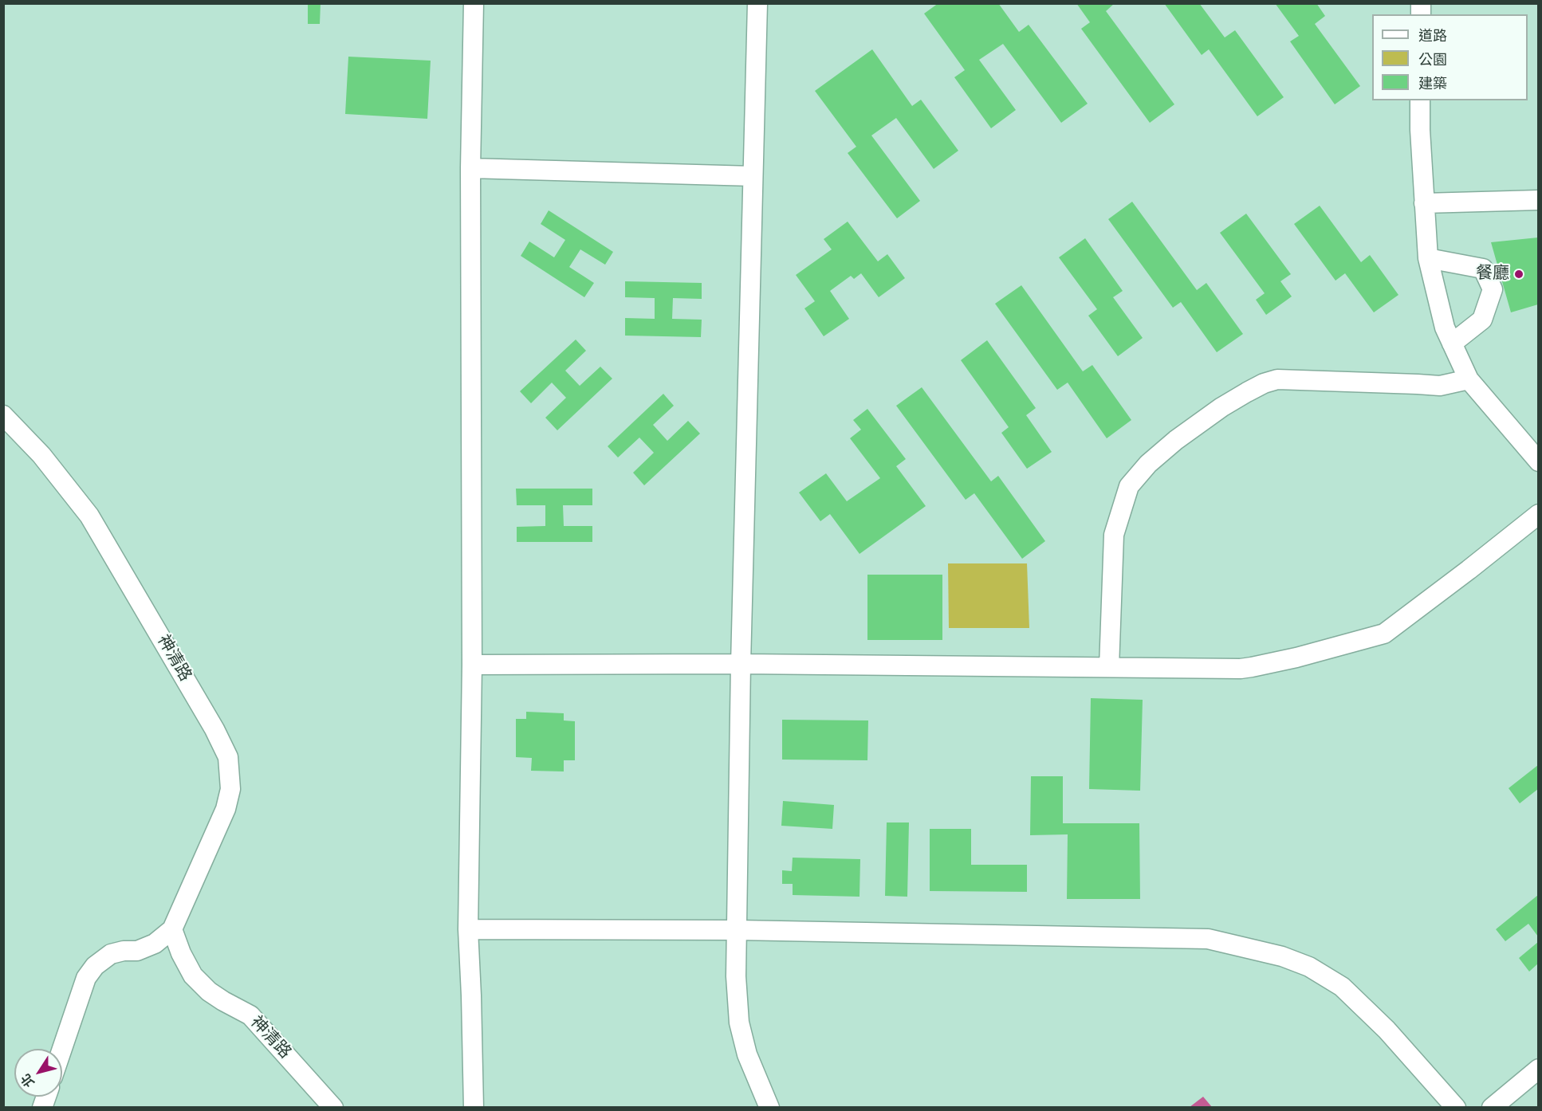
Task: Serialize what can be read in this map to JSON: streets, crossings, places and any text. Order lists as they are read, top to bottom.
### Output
{
  "streets": {
    "street": ["神清路"]
  },
  "places": ["餐廳"],
  "legend": ["道路", "公園", "建築"],
  "north": "bottom left"
}
